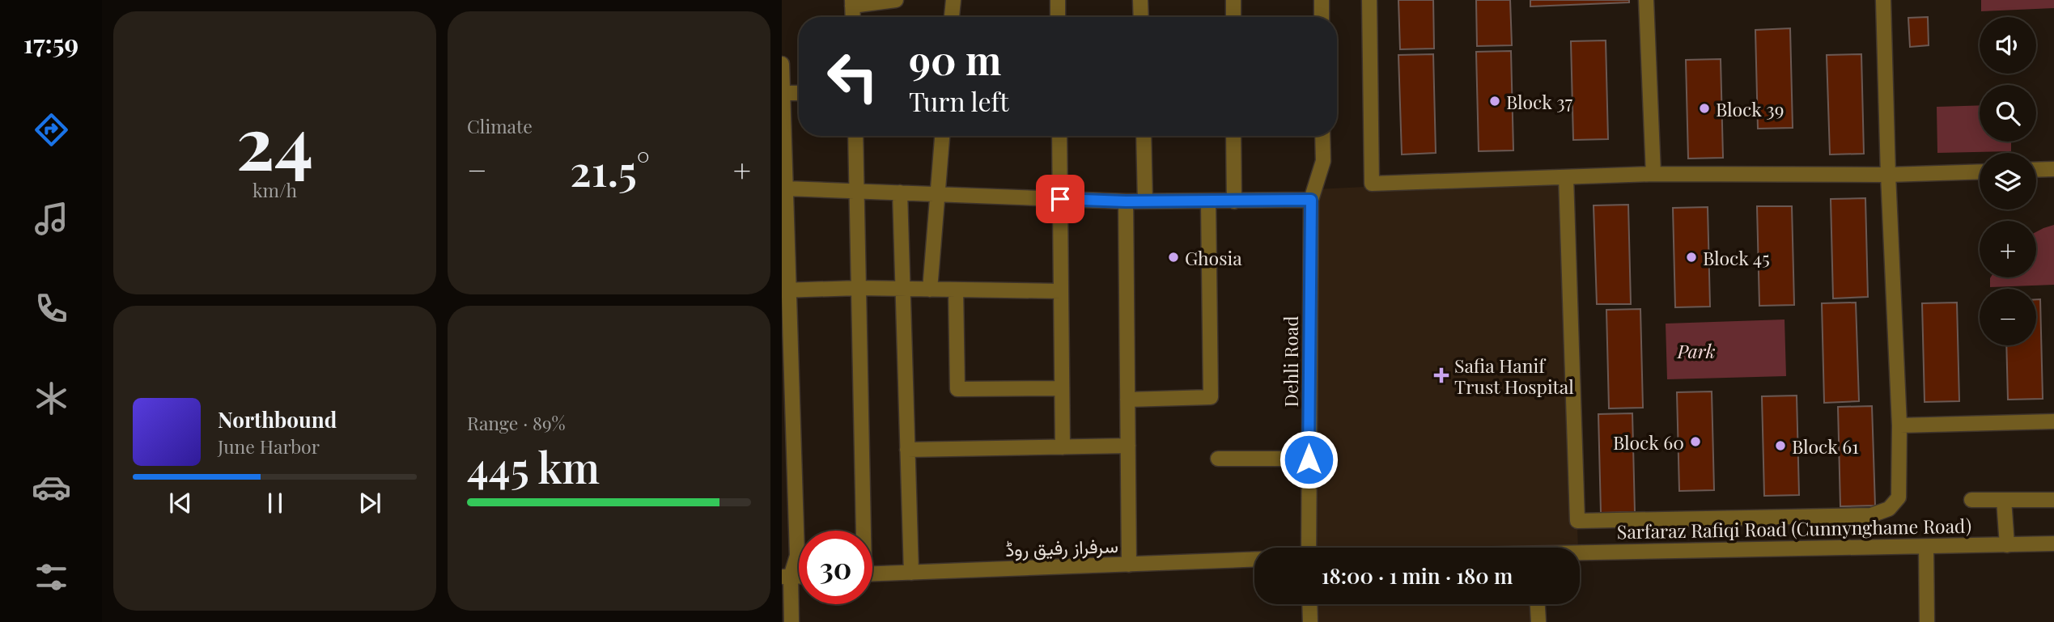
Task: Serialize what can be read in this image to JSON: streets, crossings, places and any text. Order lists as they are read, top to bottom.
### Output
{
  "streets": {
    "street": ["Dehli Road", "Sarfaraz Rafiqi Road (Cunnynghame Road)", "سرفراز رفیق روڈ"]
  },
  "parks": ["Park"],
  "places": {
    "other": [
      "Block 37",
      "Block 39",
      "Ghosia",
      "Block 45",
      "Block 60",
      "Block 61"
    ],
    "health": ["Safia Hanif Trust Hospital"]
  },
  "page": {
    "tabs": "17:59",
    "tile": [
      ["24", "km/h"],
      "Climate",
      ["Range · 89%", "445 km"]
    ],
    "map_buttons": ["+", "−"],
    "turn": ["90 m", "Turn left"],
    "heat": ["−", "21.5°", "+"],
    "song": ["Northbound", "June Harbor"],
    "limit": "30",
    "trip": "18:00 · 1 min · 180 m"
  }
}
